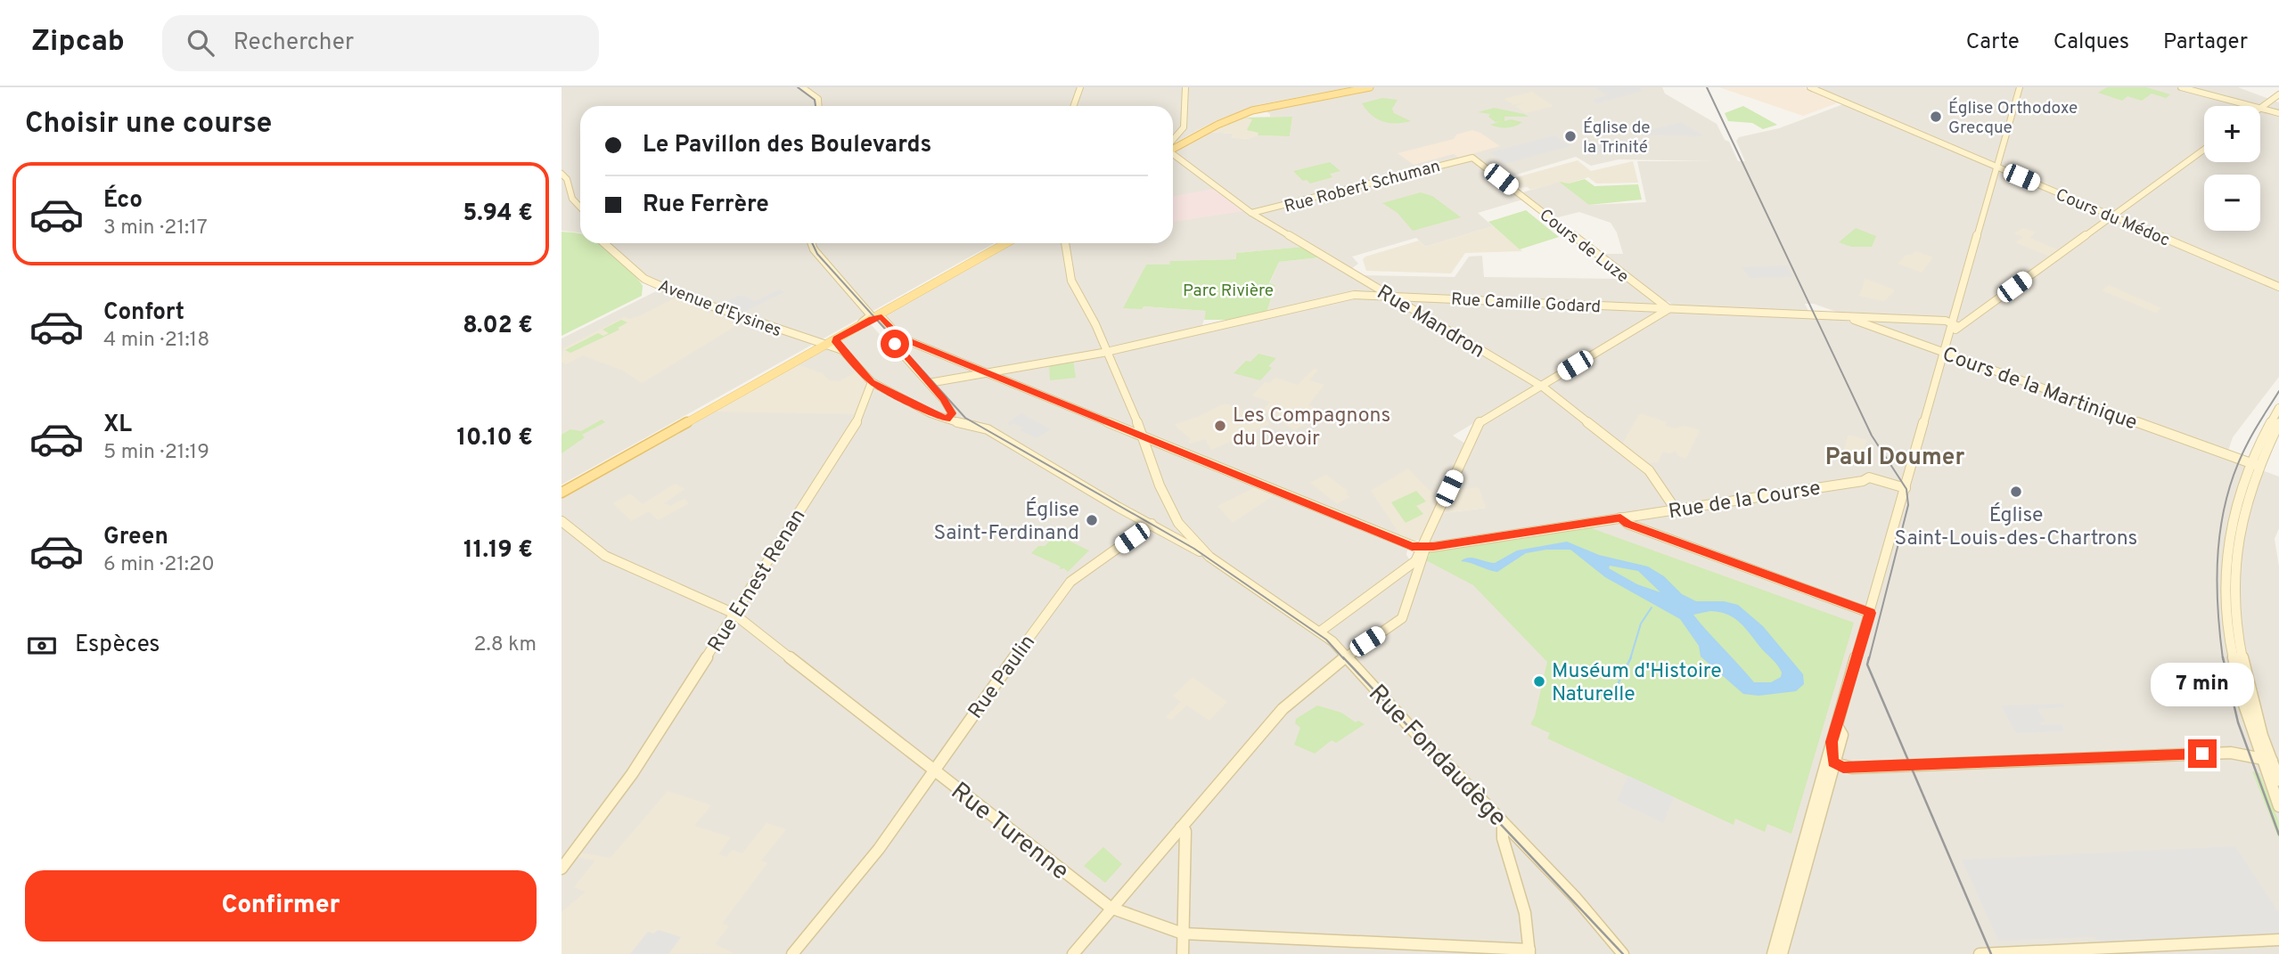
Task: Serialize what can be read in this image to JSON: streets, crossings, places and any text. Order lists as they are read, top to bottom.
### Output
{
  "streets": {
    "street": [
      "Rue Robert Schuman",
      "Cours du Médoc",
      "Cours de Luze",
      "Rue Camille Godard",
      "Avenue d'Eysines",
      "Rue Mandron",
      "Cours de la Martinique",
      "Rue de la Course",
      "Rue Ernest Renan",
      "Rue Paulin",
      "Rue Fondaudège",
      "Rue Turenne"
    ]
  },
  "crossings": [
    ["Rue Robert Schuman", "Cours de Luze"],
    ["Rue Robert Schuman", "Rue Mandron"],
    ["Cours de Luze", "Rue Camille Godard"],
    ["Rue Camille Godard", "Rue Mandron"],
    ["Rue Camille Godard", "Cours de la Martinique"],
    ["Rue Camille Godard", "Rue de la Course"],
    ["Rue Camille Godard", "Rue Fondaudège"],
    ["Avenue d'Eysines", "Rue Fondaudège"],
    ["Rue Mandron", "Rue de la Course"],
    ["Rue de la Course", "Rue Fondaudège"],
    ["Rue Ernest Renan", "Rue Fondaudège"],
    ["Rue Ernest Renan", "Rue Turenne"],
    ["Rue Paulin", "Rue Fondaudège"],
    ["Rue Paulin", "Rue Turenne"]
  ],
  "districts": ["Paul Doumer"],
  "parks": ["Parc Rivière"],
  "places": [
    "Église Orthodoxe Grecque",
    "Église de la Trinité",
    "Les Compagnons du Devoir",
    "Église Saint-Louis-des-Chartrons",
    "Église Saint-Ferdinand",
    "Muséum d'Histoire Naturelle"
  ],
  "page": {
    "header": "Zipcab",
    "search": "Rechercher",
    "nav": ["Carte", "Calques", "Partager"],
    "heading": "Choisir une course",
    "map_buttons": ["+", "−"],
    "banner": ["Le Pavillon des Boulevards", "Rue Ferrère"],
    "list": [
      {
        "name": "Éco",
        "note": "3 min · 21:17",
        "value": "5.94 €"
      },
      {
        "name": "Confort",
        "note": "4 min · 21:18",
        "value": "8.02 €"
      },
      {
        "name": "XL",
        "note": "5 min · 21:19",
        "value": "10.10 €"
      },
      {
        "name": "Green",
        "note": "6 min · 21:20",
        "value": "11.19 €"
      }
    ],
    "pay": ["Espèces", "2.8 km"],
    "bubble": "7 min",
    "buttons": "Confirmer"
  }
}
